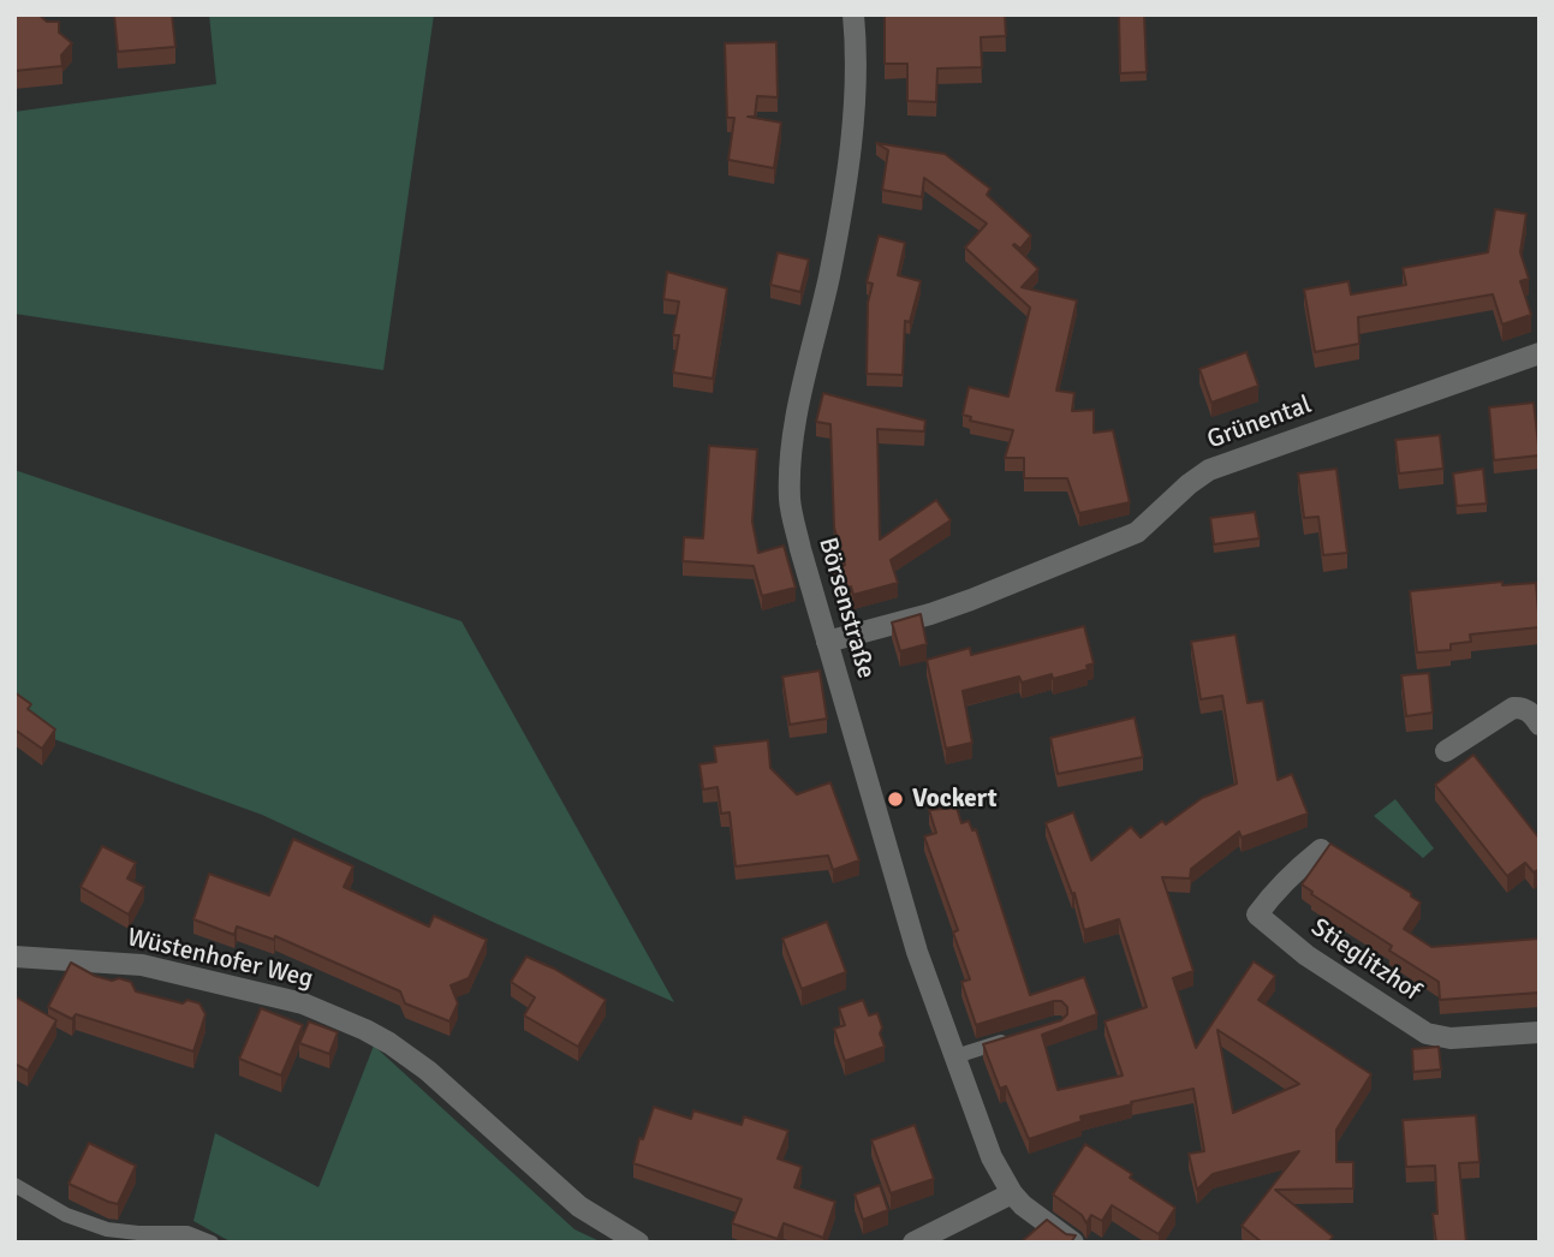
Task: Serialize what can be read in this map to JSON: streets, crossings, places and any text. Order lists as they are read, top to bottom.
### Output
{
  "streets": {
    "street": [
      "Grünental",
      "Börsenstraße",
      "Wüstenhofer Weg",
      "Stieglitzhof"
    ]
  },
  "crossings": [
    ["Grünental", "Börsenstraße"]
  ],
  "places": ["Vockert"]
}
